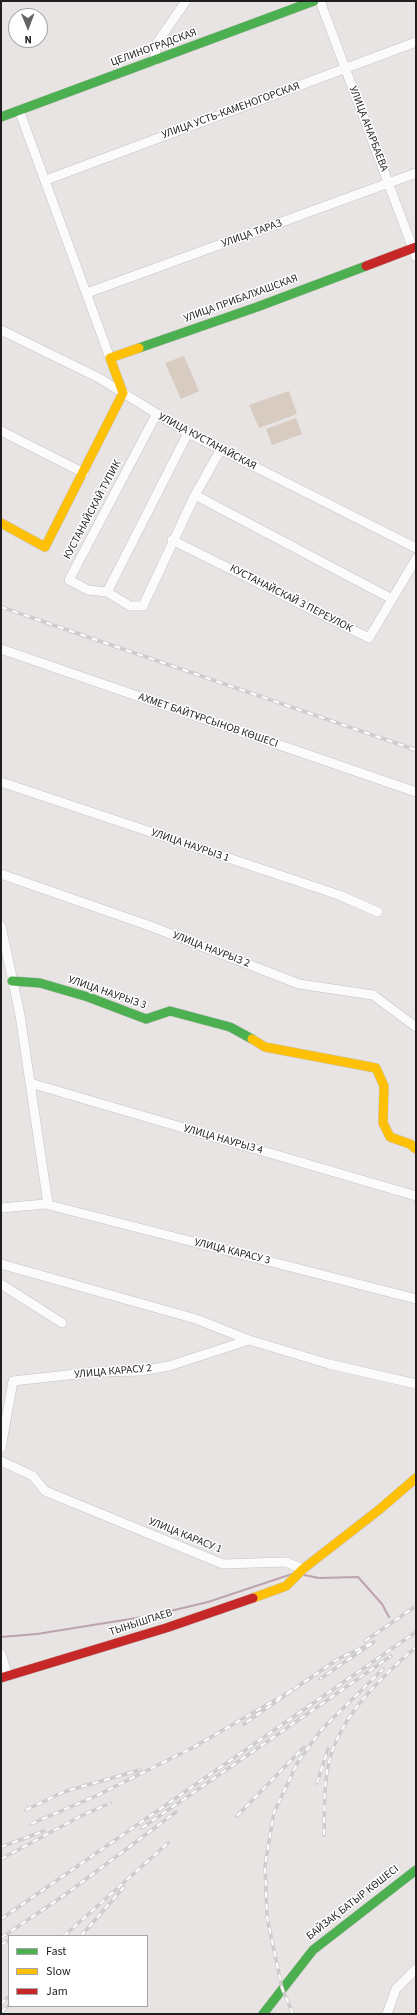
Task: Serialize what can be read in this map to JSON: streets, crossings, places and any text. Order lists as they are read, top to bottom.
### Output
{
  "streets": {
    "street": [
      "ЦЕЛИНОГРАДСКАЯ",
      "УЛИЦА УСТЬ-КАМЕНОГОРСКАЯ",
      "УЛИЦА АНАРБАЕВА",
      "УЛИЦА ТАРАЗ",
      "УЛИЦА ПРИБАЛХАШСКАЯ",
      "УЛИЦА КУСТАНАЙСКАЯ",
      "КУСТАНАЙСКАЙ ТУПИК",
      "КУСТАНАЙСКАЙ 3 ПЕРЕУЛОК",
      "АХМЕТ БАЙТҰРСЫНОВ КӨШЕСІ",
      "УЛИЦА НАУРЫЗ 1",
      "УЛИЦА НАУРЫЗ 2",
      "УЛИЦА НАУРЫЗ 3",
      "УЛИЦА НАУРЫЗ 4",
      "УЛИЦА КАРАСУ 3",
      "УЛИЦА КАРАСУ 2",
      "УЛИЦА КАРАСУ 1",
      "ТЫНЫШПАЕВ",
      "БАЙЗАҚ БАТЫР КӨШЕСІ"
    ]
  },
  "crossings": [
    ["УЛИЦА УСТЬ-КАМЕНОГОРСКАЯ", "УЛИЦА АНАРБАЕВА"],
    ["УЛИЦА АНАРБАЕВА", "УЛИЦА ТАРАЗ"],
    ["УЛИЦА АНАРБАЕВА", "УЛИЦА ПРИБАЛХАШСКАЯ"],
    ["УЛИЦА КУСТАНАЙСКАЯ", "КУСТАНАЙСКАЙ ТУПИК"],
    ["КУСТАНАЙСКАЙ ТУПИК", "КУСТАНАЙСКАЙ 3 ПЕРЕУЛОК"],
    ["УЛИЦА КАРАСУ 1", "ТЫНЫШПАЕВ"]
  ],
  "legend": ["Fast", "Slow", "Jam"],
  "north": "bottom"
}
